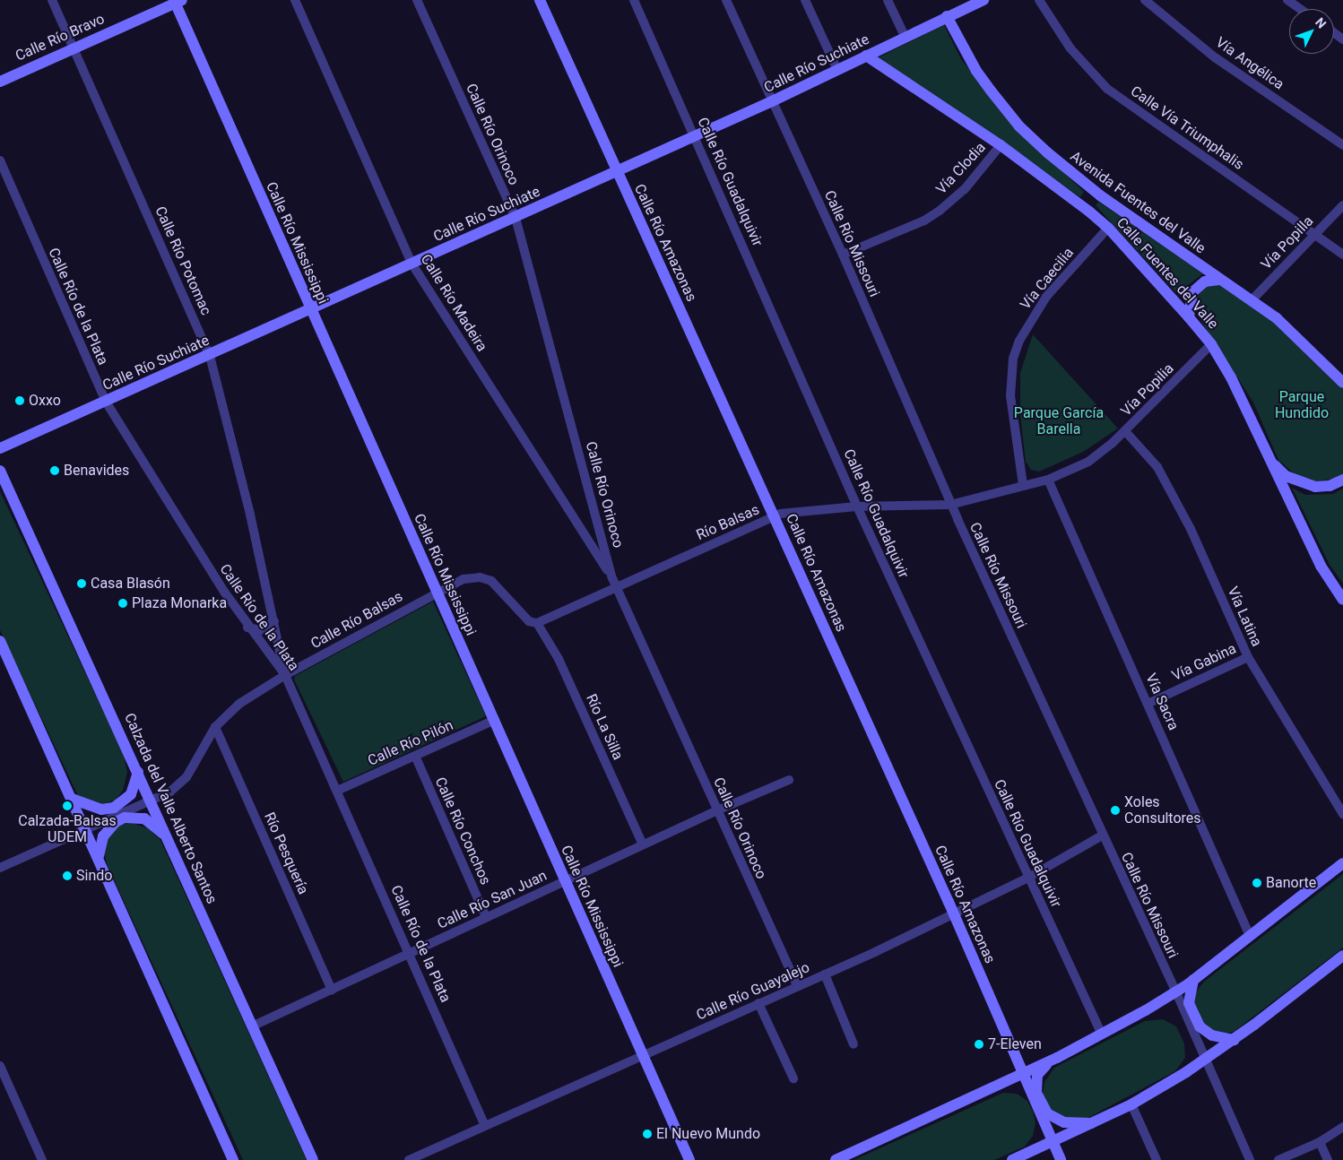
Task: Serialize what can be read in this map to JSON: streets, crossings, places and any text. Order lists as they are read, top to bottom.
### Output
{
  "streets": {
    "street": [
      "Calle Río Bravo",
      "Calle Río Suchiate",
      "Vía Angélica",
      "Calle Vía Triumphalis",
      "Calle Río Orinoco",
      "Vía Clodia",
      "Calle Río Guadalquivir",
      "Avenida Fuentes del Valle",
      "Calle Río Mississippi",
      "Calle Río Amazonas",
      "Vía Popilla",
      "Calle Río Missouri",
      "Calle Río Potomac",
      "Calle Fuentes del Valle",
      "Vía Caecilia",
      "Calle Río Madeira",
      "Calle Río de la Plata",
      "Vía Popilia",
      "Río Balsas",
      "Vía Latina",
      "Calle Río Balsas",
      "Vía Gabina",
      "Vía Sacra",
      "Río La Silla",
      "Calle Río Pilón",
      "Calzada del Valle Alberto Santos",
      "Calle Río Conchos",
      "Río Pesquería",
      "Calle Río San Juan",
      "Calle Río Guayalejo"
    ]
  },
  "crossings": [
    ["Calle Río Bravo", "Calle Río Mississippi"],
    ["Calle Río Bravo", "Calle Río Potomac"],
    ["Calle Río Suchiate", "Calle Río Orinoco"],
    ["Calle Río Suchiate", "Calle Río Guadalquivir"],
    ["Calle Río Suchiate", "Avenida Fuentes del Valle"],
    ["Calle Río Suchiate", "Calle Río Mississippi"],
    ["Calle Río Suchiate", "Calle Río Amazonas"],
    ["Calle Río Suchiate", "Calle Río Missouri"],
    ["Calle Río Suchiate", "Calle Río Potomac"],
    ["Calle Río Suchiate", "Calle Fuentes del Valle"],
    ["Calle Río Suchiate", "Calle Río Madeira"],
    ["Calle Río Suchiate", "Calle Río de la Plata"],
    ["Calle Vía Triumphalis", "Vía Popilla"],
    ["Calle Río Orinoco", "Calle Río Madeira"],
    ["Calle Río Orinoco", "Río Balsas"],
    ["Calle Río Orinoco", "Calle Río San Juan"],
    ["Calle Río Orinoco", "Calle Río Guayalejo"],
    ["Vía Clodia", "Calle Río Missouri"],
    ["Vía Clodia", "Calle Fuentes del Valle"],
    ["Calle Río Guadalquivir", "Río Balsas"],
    ["Calle Río Guadalquivir", "Calle Río Guayalejo"],
    ["Avenida Fuentes del Valle", "Vía Popilla"],
    ["Calle Río Mississippi", "Calle Río Balsas"],
    ["Calle Río Mississippi", "Calle Río Pilón"],
    ["Calle Río Mississippi", "Calle Río San Juan"],
    ["Calle Río Mississippi", "Calle Río Guayalejo"],
    ["Calle Río Amazonas", "Río Balsas"],
    ["Calle Río Amazonas", "Calle Río Guayalejo"],
    ["Calle Río Missouri", "Vía Popilia"],
    ["Calle Río Missouri", "Río Balsas"],
    ["Calle Río Missouri", "Calle Río Guayalejo"],
    ["Calle Río Potomac", "Calle Río de la Plata"],
    ["Calle Río Potomac", "Calle Río Balsas"],
    ["Calle Fuentes del Valle", "Vía Caecilia"],
    ["Calle Fuentes del Valle", "Vía Popilia"],
    ["Vía Caecilia", "Vía Popilia"],
    ["Calle Río Madeira", "Río Balsas"],
    ["Calle Río de la Plata", "Calle Río Balsas"],
    ["Calle Río de la Plata", "Calle Río Pilón"],
    ["Calle Río de la Plata", "Calle Río San Juan"],
    ["Calle Río de la Plata", "Calle Río Guayalejo"],
    ["Vía Popilia", "Río Balsas"],
    ["Vía Popilia", "Vía Latina"],
    ["Vía Popilia", "Vía Sacra"],
    ["Río Balsas", "Calle Río Balsas"],
    ["Río Balsas", "Río La Silla"],
    ["Vía Latina", "Vía Gabina"],
    ["Calle Río Balsas", "Río La Silla"],
    ["Calle Río Balsas", "Calzada del Valle Alberto Santos"],
    ["Calle Río Balsas", "Río Pesquería"],
    ["Vía Gabina", "Vía Sacra"],
    ["Río La Silla", "Calle Río San Juan"],
    ["Calle Río Pilón", "Calle Río Conchos"],
    ["Calzada del Valle Alberto Santos", "Calle Río San Juan"],
    ["Calle Río Conchos", "Calle Río San Juan"],
    ["Río Pesquería", "Calle Río San Juan"]
  ],
  "parks": ["Parque Hundido", "Parque García Barella"],
  "places": [
    "Oxxo",
    "Benavides",
    "Casa Blasón",
    "Plaza Monarka",
    "Calzada-Balsas UDEM",
    "Xoles Consultores",
    "Sindo",
    "Banorte",
    "7-Eleven",
    "El Nuevo Mundo"
  ],
  "north": "top right"
}
